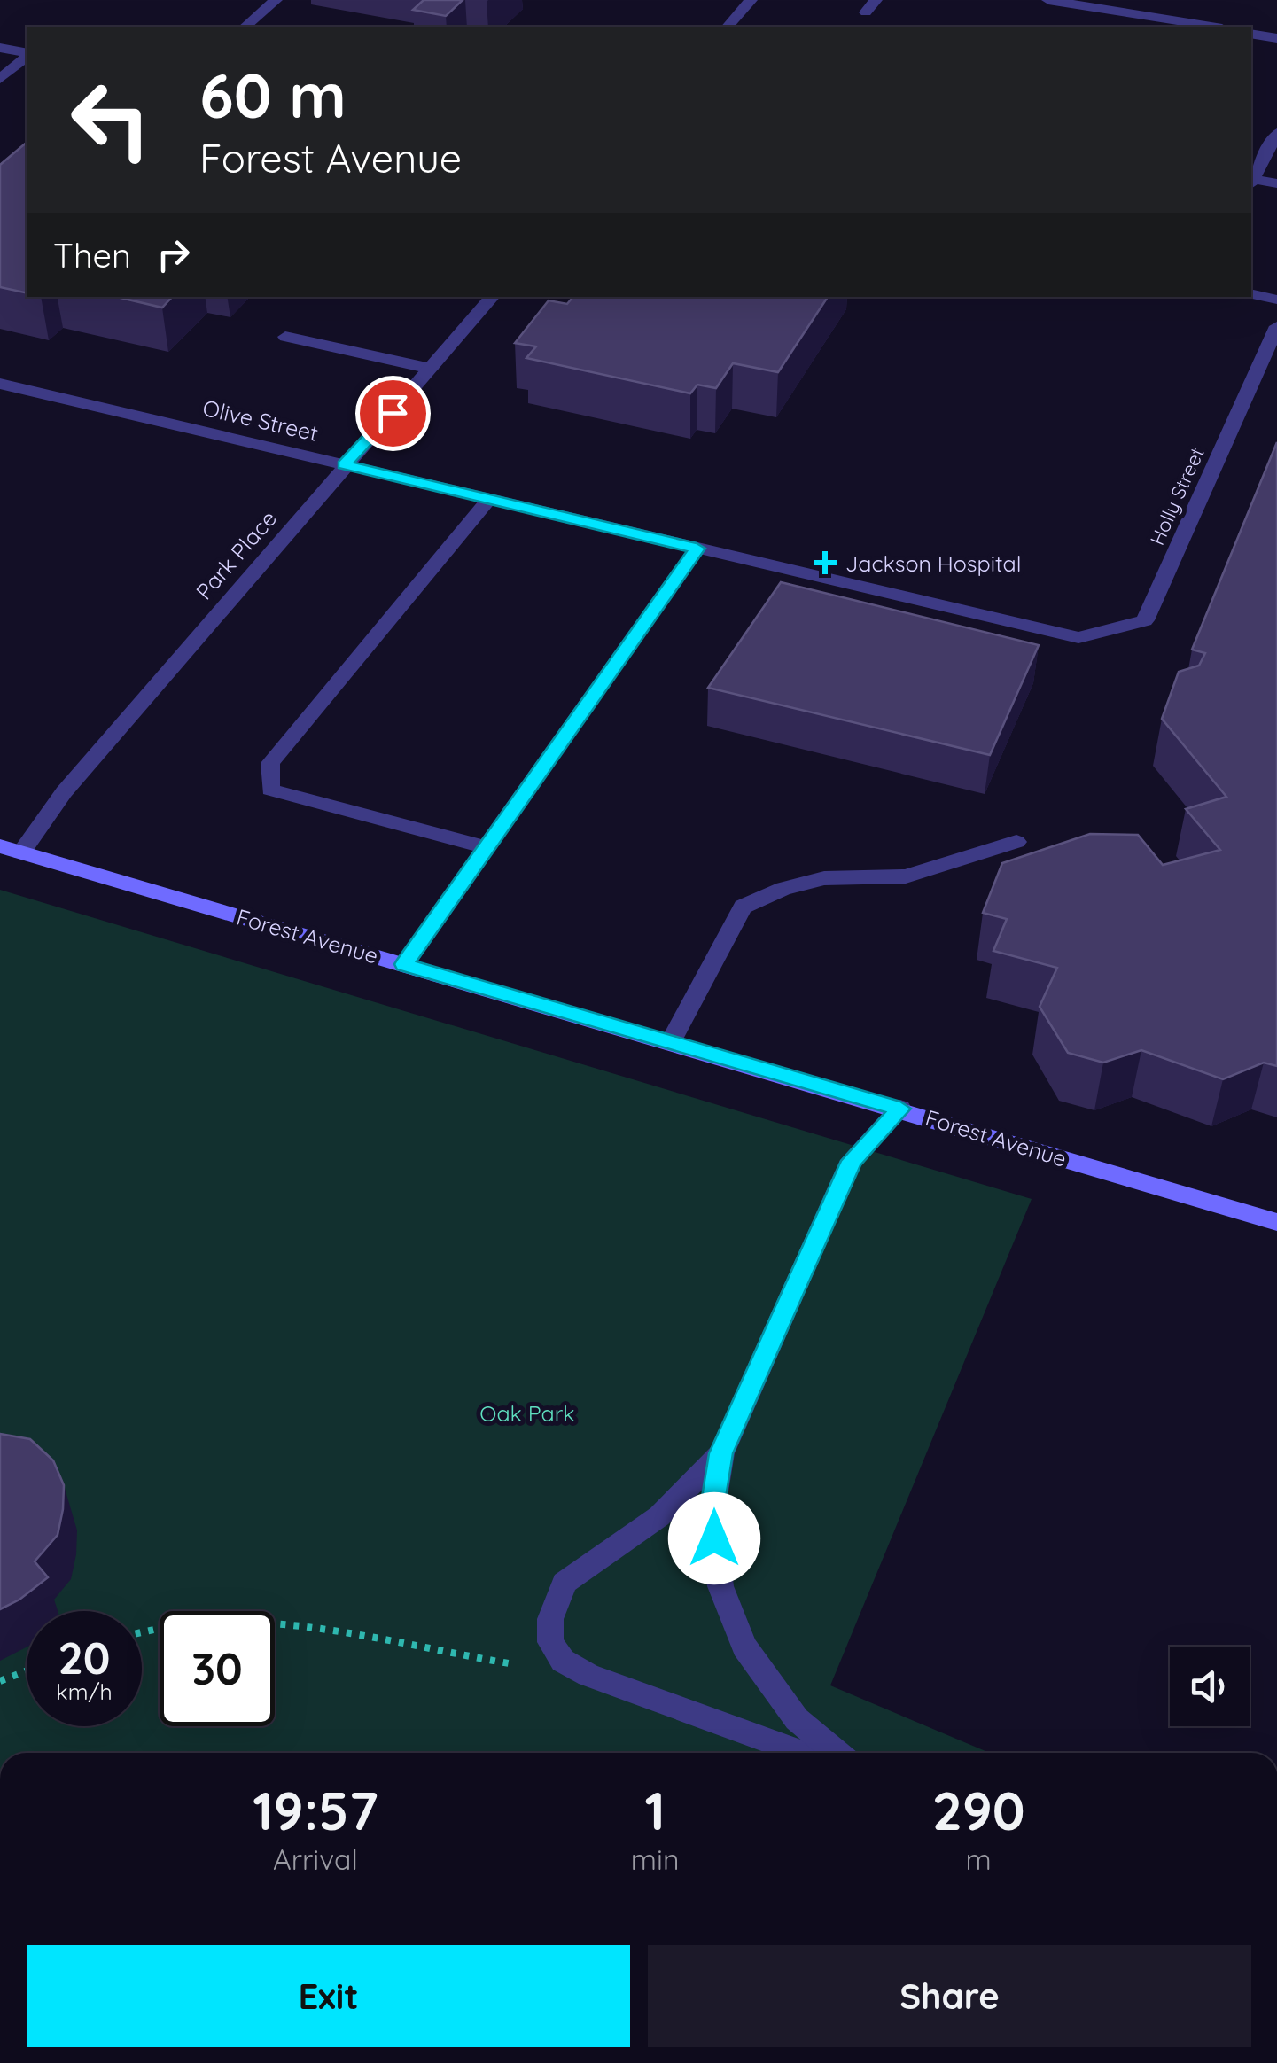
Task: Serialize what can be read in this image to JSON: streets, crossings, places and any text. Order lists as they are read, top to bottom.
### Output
{
  "streets": {
    "street": [
      "Olive Street",
      "Holly Street",
      "Park Place",
      "Forest Avenue"
    ]
  },
  "crossings": [
    ["Olive Street", "Holly Street"],
    ["Olive Street", "Park Place"],
    ["Park Place", "Forest Avenue"]
  ],
  "parks": ["Oak Park"],
  "places": {
    "health": ["Jackson Hospital"]
  },
  "page": {
    "turn": ["60 m", "Forest Avenue"],
    "then": "Then",
    "speed": "20 km/h",
    "limit": "30",
    "eta": [
      "19:57",
      "Arrival",
      "1",
      "min",
      "290",
      "m"
    ],
    "buttons": ["Exit", "Share"]
  }
}
